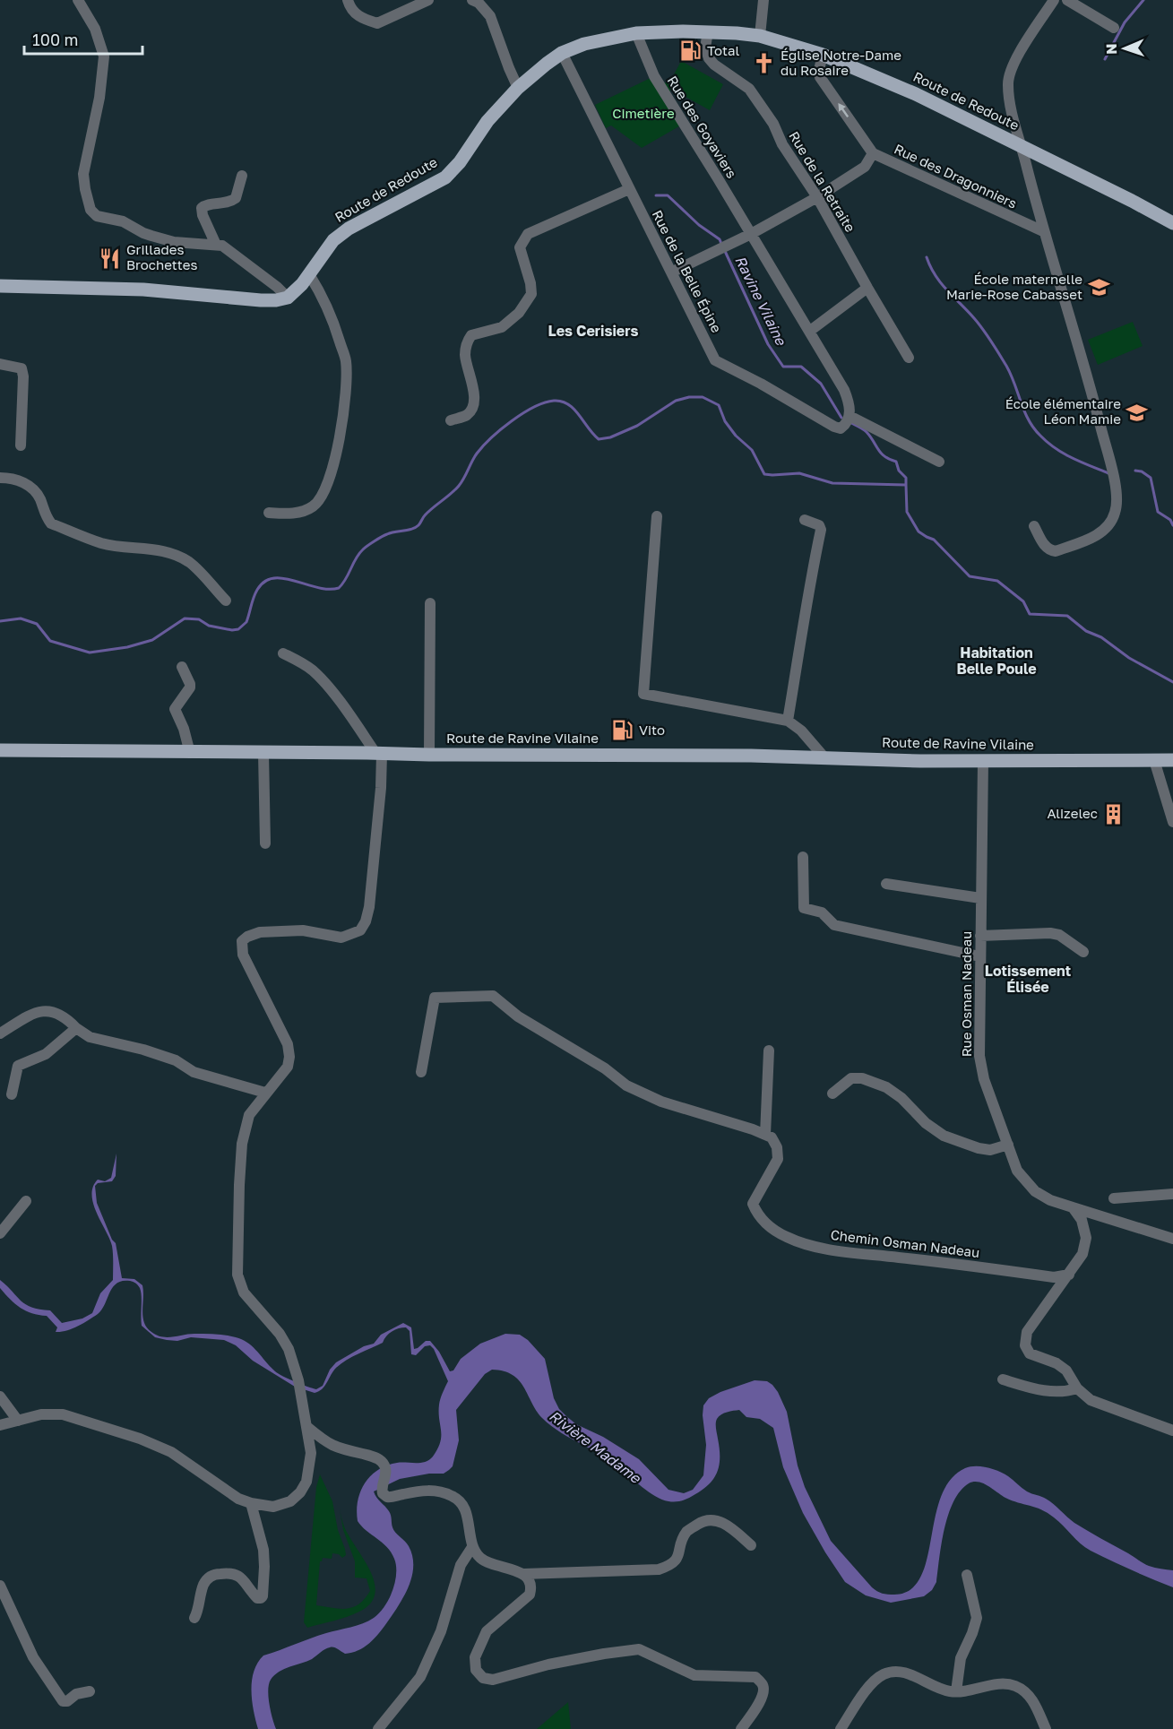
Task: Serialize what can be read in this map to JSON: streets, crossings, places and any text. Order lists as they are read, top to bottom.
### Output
{
  "streets": {
    "main road": ["Route de Redoute", "Route de Ravine Vilaine"],
    "street": [
      "Rue des Goyaviers",
      "Rue des Dragonniers",
      "Rue de la Retraite",
      "Rue de la Belle Épine",
      "Rue Osman Nadeau",
      "Chemin Osman Nadeau"
    ]
  },
  "crossings": [
    ["Route de Redoute", "Rue des Goyaviers"],
    ["Route de Redoute", "Rue de la Retraite"],
    ["Route de Redoute", "Rue de la Belle Épine"],
    ["Rue des Goyaviers", "Rue des Dragonniers"],
    ["Rue des Goyaviers", "Rue de la Belle Épine"],
    ["Rue des Dragonniers", "Rue de la Retraite"],
    ["Rue des Dragonniers", "Rue de la Belle Épine"],
    ["Route de Ravine Vilaine", "Rue Osman Nadeau"]
  ],
  "districts": ["Les Cerisiers", "Habitation Belle Poule", "Lotissement Élisée"],
  "water": ["Ravine Vilaine", "Rivière Madame"],
  "parks": ["Cimetière"],
  "places": {
    "fuel station": ["Total", "Vito"],
    "church": ["Église Notre-Dame du Rosaire"],
    "restaurant": ["Grillades Brochettes"],
    "school or university": ["École maternelle Marie-Rose Cabasset", "École élémentaire Léon Mamie"],
    "building": ["Alizelec"]
  },
  "scale_bar": "100 m",
  "north": "left"
}
